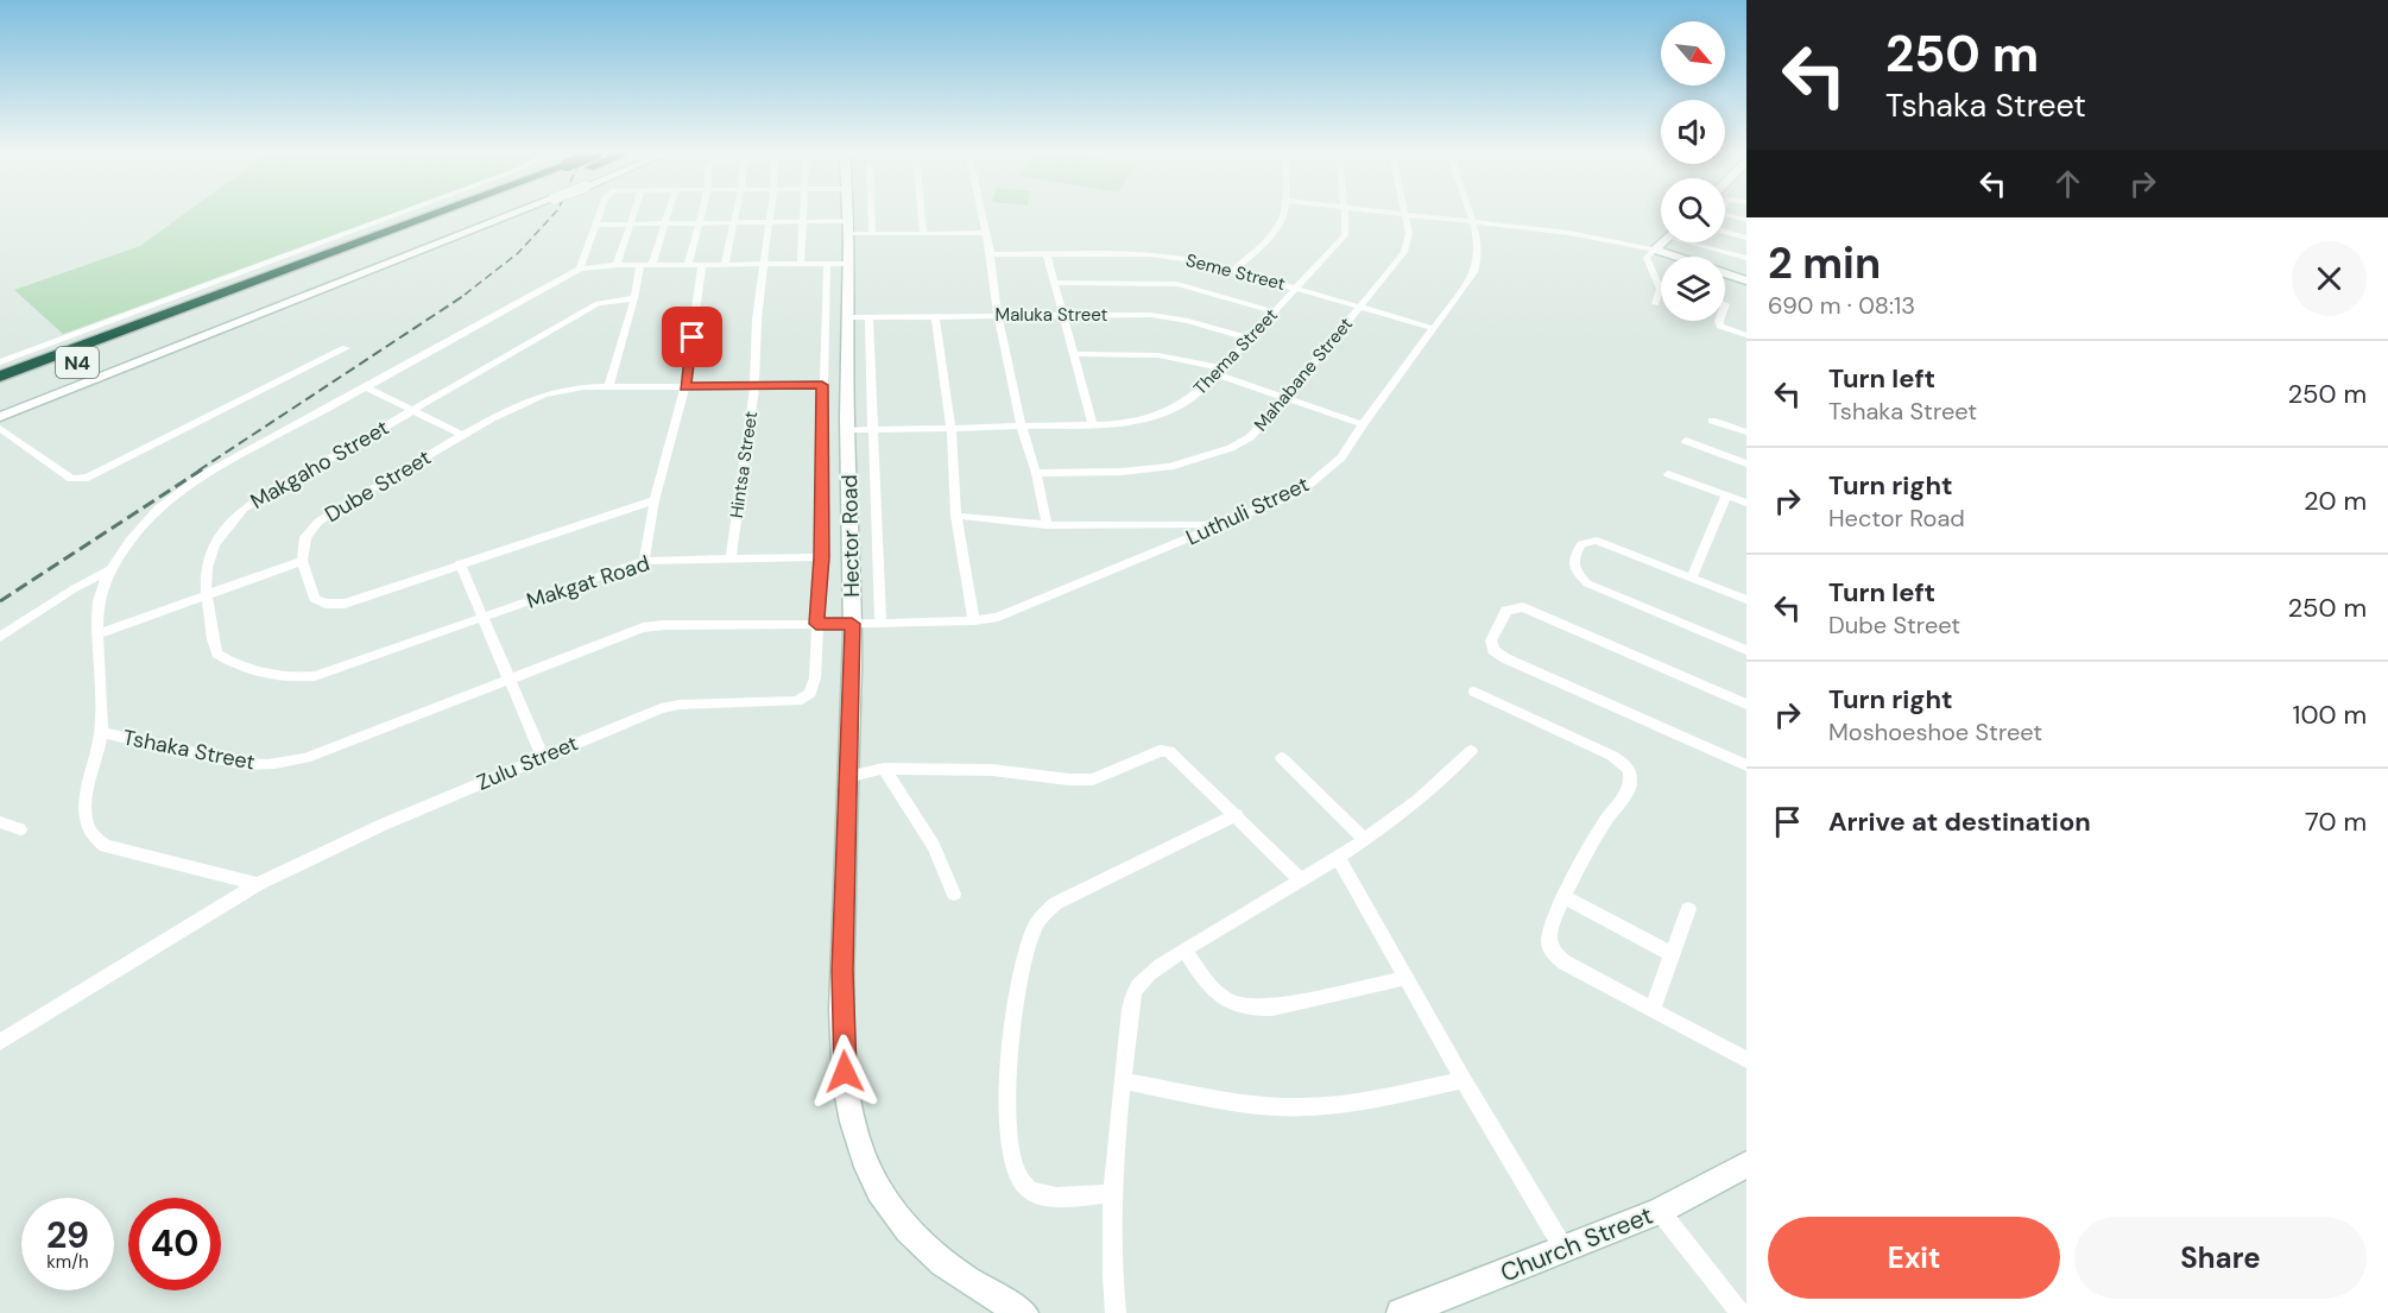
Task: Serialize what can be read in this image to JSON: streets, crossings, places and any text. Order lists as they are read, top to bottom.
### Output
{
  "streets": {
    "highway": ["N4"],
    "street": [
      "Seme Street",
      "Maluka Street",
      "Thema Street",
      "Mahabane Street",
      "Makgaho Street",
      "Hintsa Street",
      "Dube Street",
      "Luthuli Street",
      "Hector Road",
      "Makgat Road",
      "Tshaka Street",
      "Zulu Street",
      "Church Street"
    ]
  },
  "crossings": [
    ["Seme Street", "Thema Street"],
    ["Seme Street", "Mahabane Street"],
    ["Seme Street", "Luthuli Street"],
    ["Maluka Street", "Thema Street"],
    ["Maluka Street", "Hector Road"],
    ["Thema Street", "Hector Road"],
    ["Makgaho Street", "Makgat Road"],
    ["Hintsa Street", "Dube Street"],
    ["Hintsa Street", "Makgat Road"],
    ["Dube Street", "Hector Road"],
    ["Luthuli Street", "Hector Road"],
    ["Luthuli Street", "Tshaka Street"],
    ["Hector Road", "Makgat Road"],
    ["Hector Road", "Tshaka Street"],
    ["Hector Road", "Zulu Street"]
  ],
  "north": "bottom right",
  "page": {
    "turn": ["250 m", "Tshaka Street"],
    "heading": ["2 min", "690 m · 08:13"],
    "list": [
      {
        "name": "Turn left",
        "note": "Tshaka Street",
        "value": "250 m"
      },
      {
        "name": "Turn right",
        "note": "Hector Road",
        "value": "20 m"
      },
      {
        "name": "Turn left",
        "note": "Dube Street",
        "value": "250 m"
      },
      {
        "name": "Turn right",
        "note": "Moshoeshoe Street",
        "value": "100 m"
      },
      {
        "name": "Arrive at destination",
        "value": "70 m"
      }
    ],
    "speed": "29 km/h",
    "limit": "40",
    "buttons": ["Exit", "Share"]
  }
}
